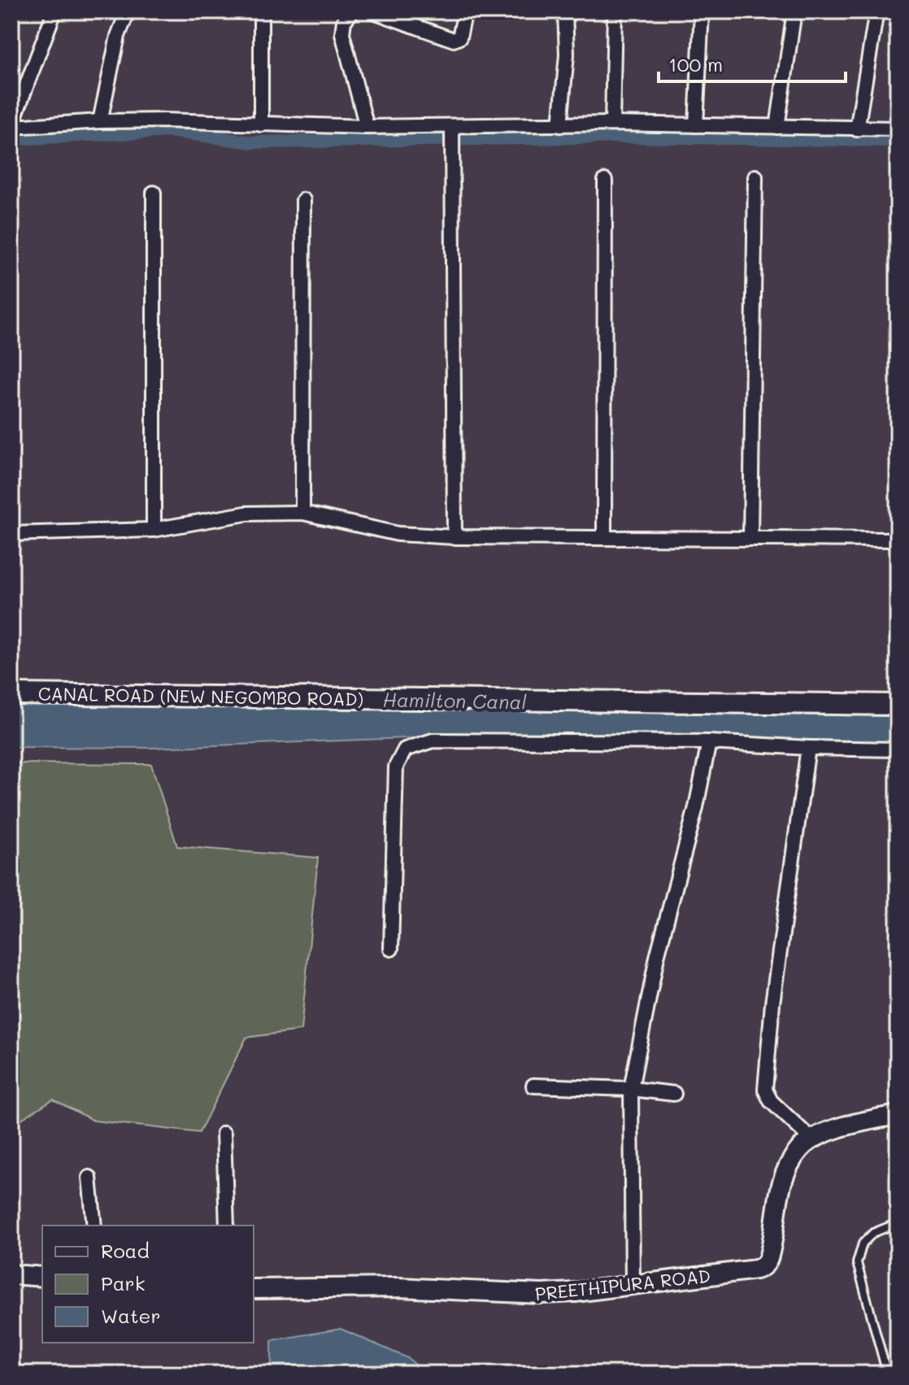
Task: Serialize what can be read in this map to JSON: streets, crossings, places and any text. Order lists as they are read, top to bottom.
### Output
{
  "streets": {
    "main road": ["CANAL ROAD (NEW NEGOMBO ROAD)"],
    "street": ["PREETHIPURA ROAD"]
  },
  "water": ["Hamilton Canal"],
  "legend": ["Road", "Park", "Water"],
  "scale_bar": "100 m"
}
